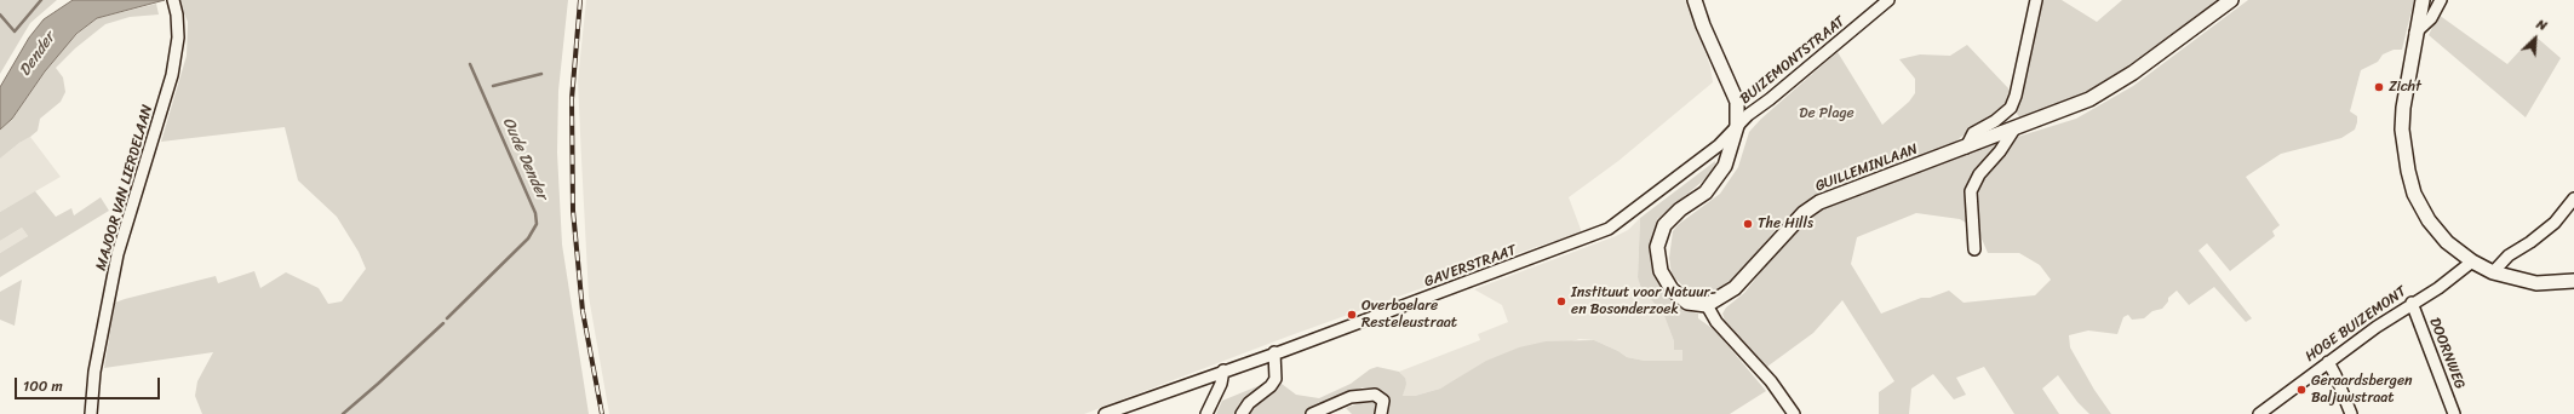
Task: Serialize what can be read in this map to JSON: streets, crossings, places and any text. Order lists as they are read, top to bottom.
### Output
{
  "streets": {
    "main road": ["GUILLEMINLAAN"],
    "street": [
      "BUIZEMONTSTRAAT",
      "MAJOOR VAN LIERDELAAN",
      "GAVERSTRAAT",
      "HOGE BUIZEMONT",
      "DOORNWEG"
    ]
  },
  "crossings": [
    ["BUIZEMONTSTRAAT", "GAVERSTRAAT"],
    ["HOGE BUIZEMONT", "DOORNWEG"]
  ],
  "water": ["Dender", "Oude Dender"],
  "parks": ["De Plage"],
  "places": [
    "Zicht",
    "The Hills",
    "Instituut voor Natuur- en Bosonderzoek",
    "Overboelare Resteleustraat",
    "Geraardsbergen Baljuwstraat"
  ],
  "scale_bar": "100 m",
  "north": "top right"
}
